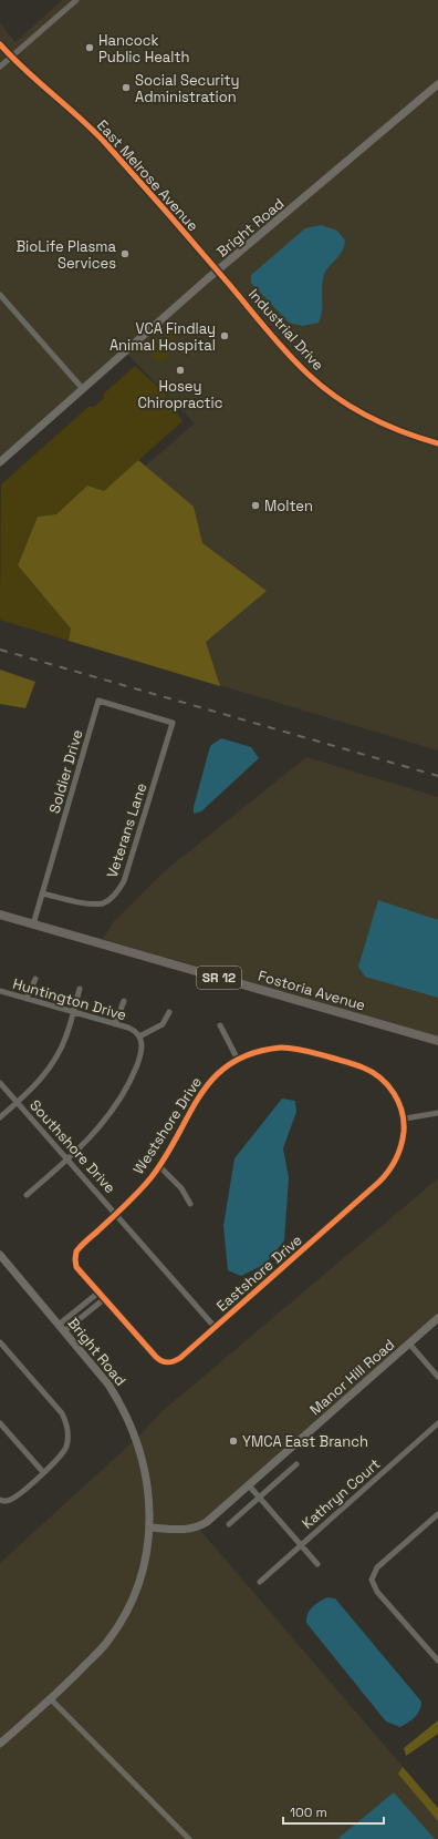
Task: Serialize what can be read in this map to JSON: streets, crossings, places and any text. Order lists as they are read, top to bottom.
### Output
{
  "streets": {
    "main road": [
      "Bright Road",
      "Industrial Drive",
      "SR 12",
      "Fostoria Avenue",
      "Manor Hill Road"
    ],
    "street": [
      "East Melrose Avenue",
      "Soldier Drive",
      "Veterans Lane",
      "Huntington Drive",
      "Westshore Drive",
      "Southshore Drive",
      "Eastshore Drive",
      "Kathryn Court"
    ]
  },
  "crossings": [
    ["East Melrose Avenue", "Bright Road"],
    ["East Melrose Avenue", "Industrial Drive"],
    ["Bright Road", "Industrial Drive"],
    ["Bright Road", "Manor Hill Road"],
    ["Soldier Drive", "Veterans Lane"],
    ["Soldier Drive", "Fostoria Avenue"],
    ["Huntington Drive", "Southshore Drive"],
    ["Westshore Drive", "Southshore Drive"],
    ["Westshore Drive", "Eastshore Drive"],
    ["Southshore Drive", "Eastshore Drive"]
  ],
  "places": [
    "Hancock Public Health",
    "Social Security Administration",
    "BioLife Plasma Services",
    "VCA Findlay Animal Hospital",
    "Hosey Chiropractic",
    "Molten",
    "YMCA East Branch"
  ],
  "scale_bar": "100 m"
}
